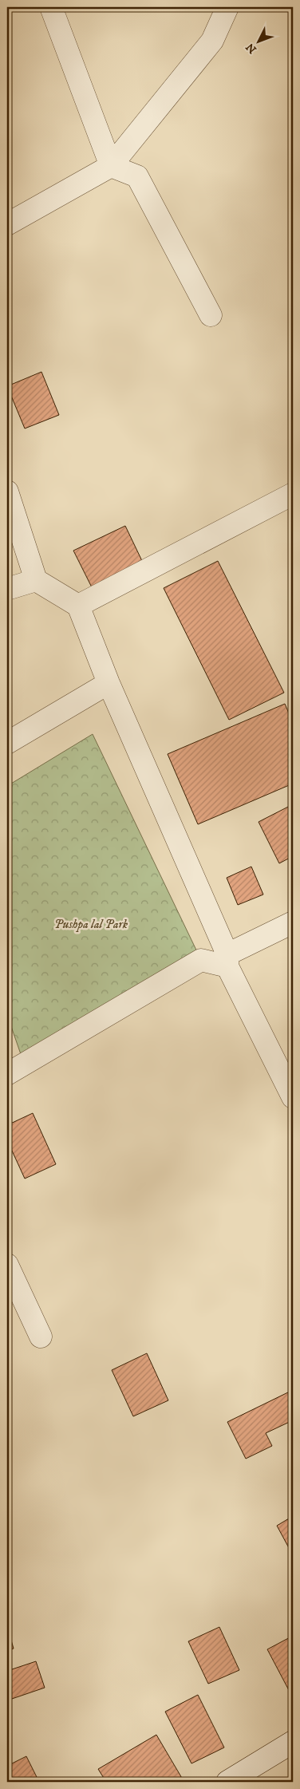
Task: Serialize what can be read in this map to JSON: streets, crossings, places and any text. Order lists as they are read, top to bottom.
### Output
{
  "parks": ["Pushpa lal Park"],
  "north": "bottom left"
}
